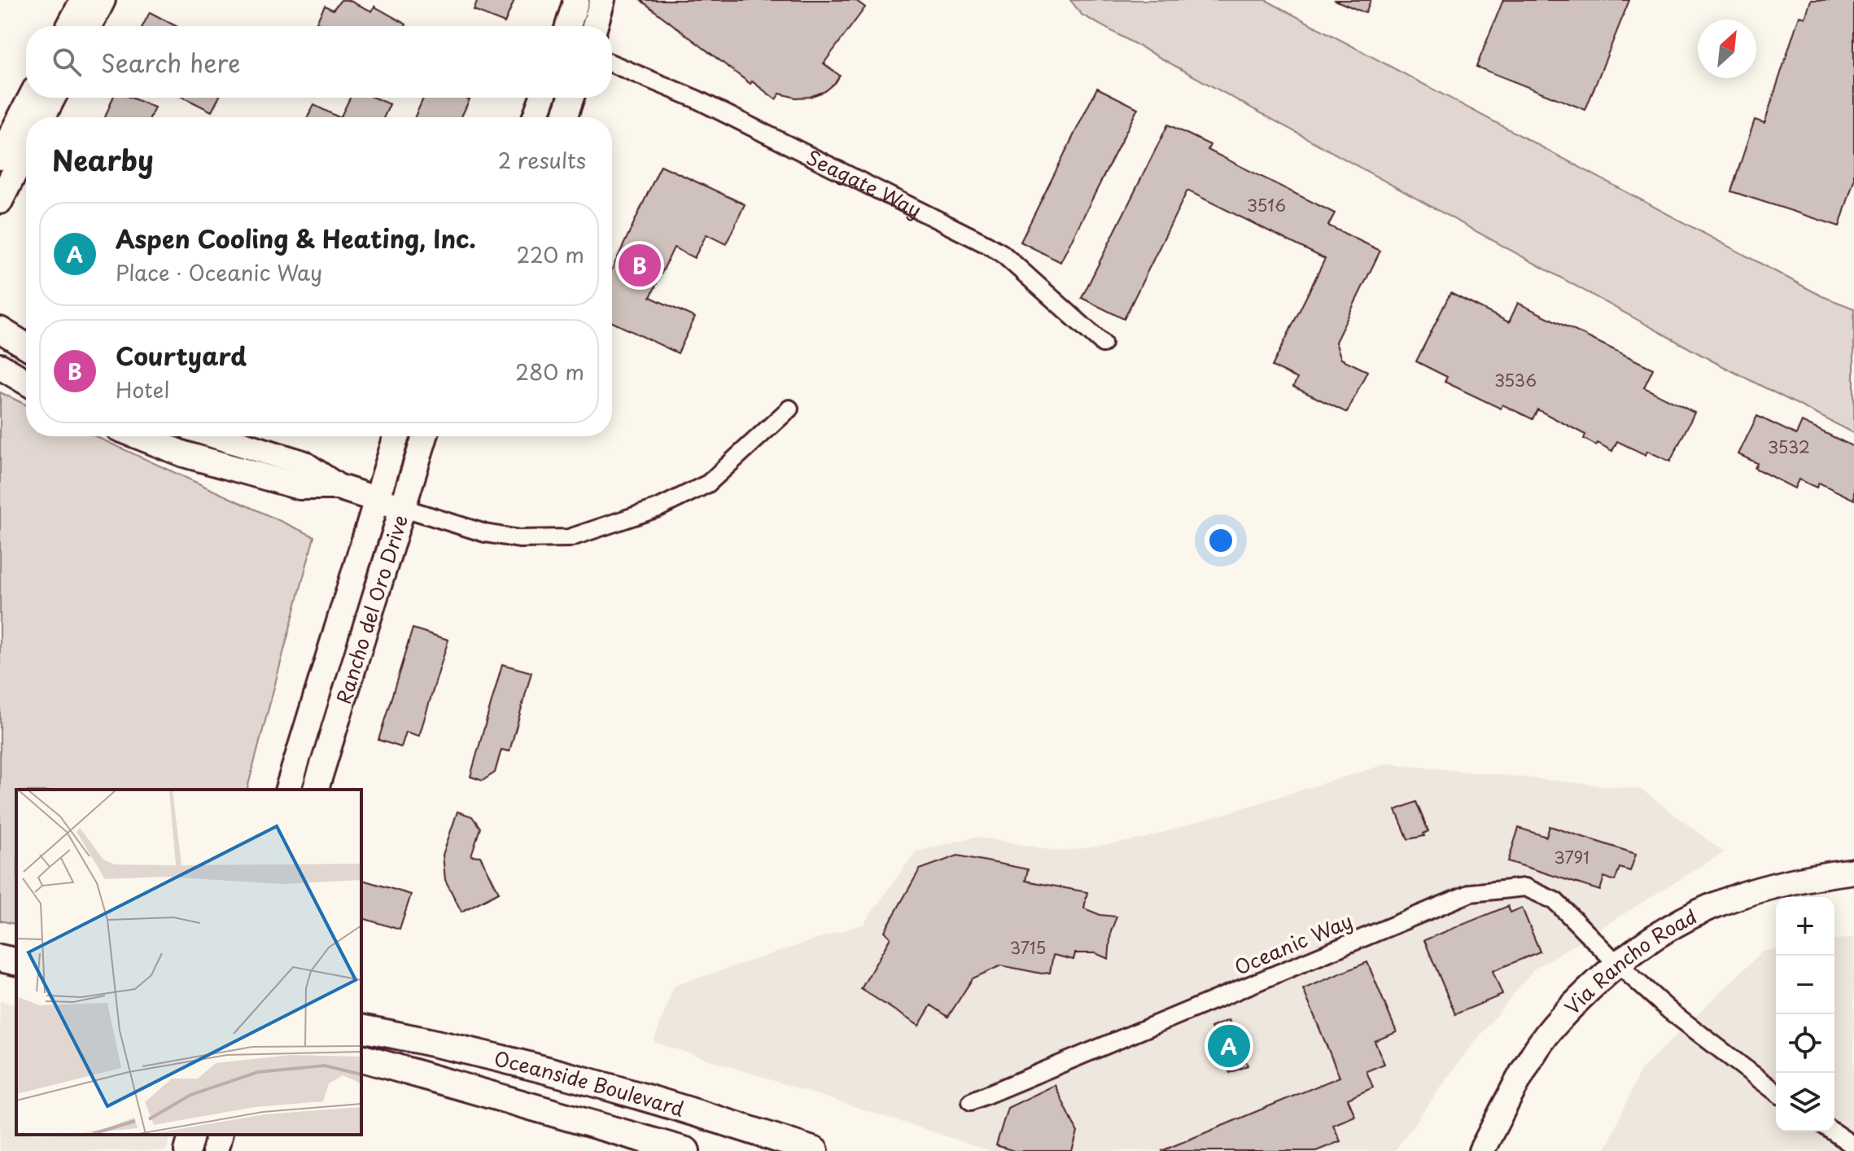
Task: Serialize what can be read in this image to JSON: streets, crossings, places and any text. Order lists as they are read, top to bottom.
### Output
{
  "streets": {
    "main road": ["Oceanside Boulevard"],
    "street": [
      "Seagate Way",
      "Rancho del Oro Drive",
      "Oceanic Way",
      "Via Rancho Road"
    ]
  },
  "crossings": [
    ["Oceanic Way", "Via Rancho Road"]
  ],
  "house_numbers": [
    "3516",
    "3536",
    "3532",
    "3791",
    "3715"
  ],
  "north": "top right",
  "page": {
    "search": "Search here",
    "heading": ["Nearby", "2 results"],
    "list": [
      {
        "mark": "A",
        "name": "Aspen Cooling & Heating, Inc.",
        "note": "Place · Oceanic Way",
        "value": "220 m"
      },
      {
        "mark": "B",
        "name": "Courtyard",
        "note": "Hotel",
        "value": "280 m"
      }
    ],
    "pins": ["B", "A"],
    "map_buttons": ["+", "−"]
  }
}
